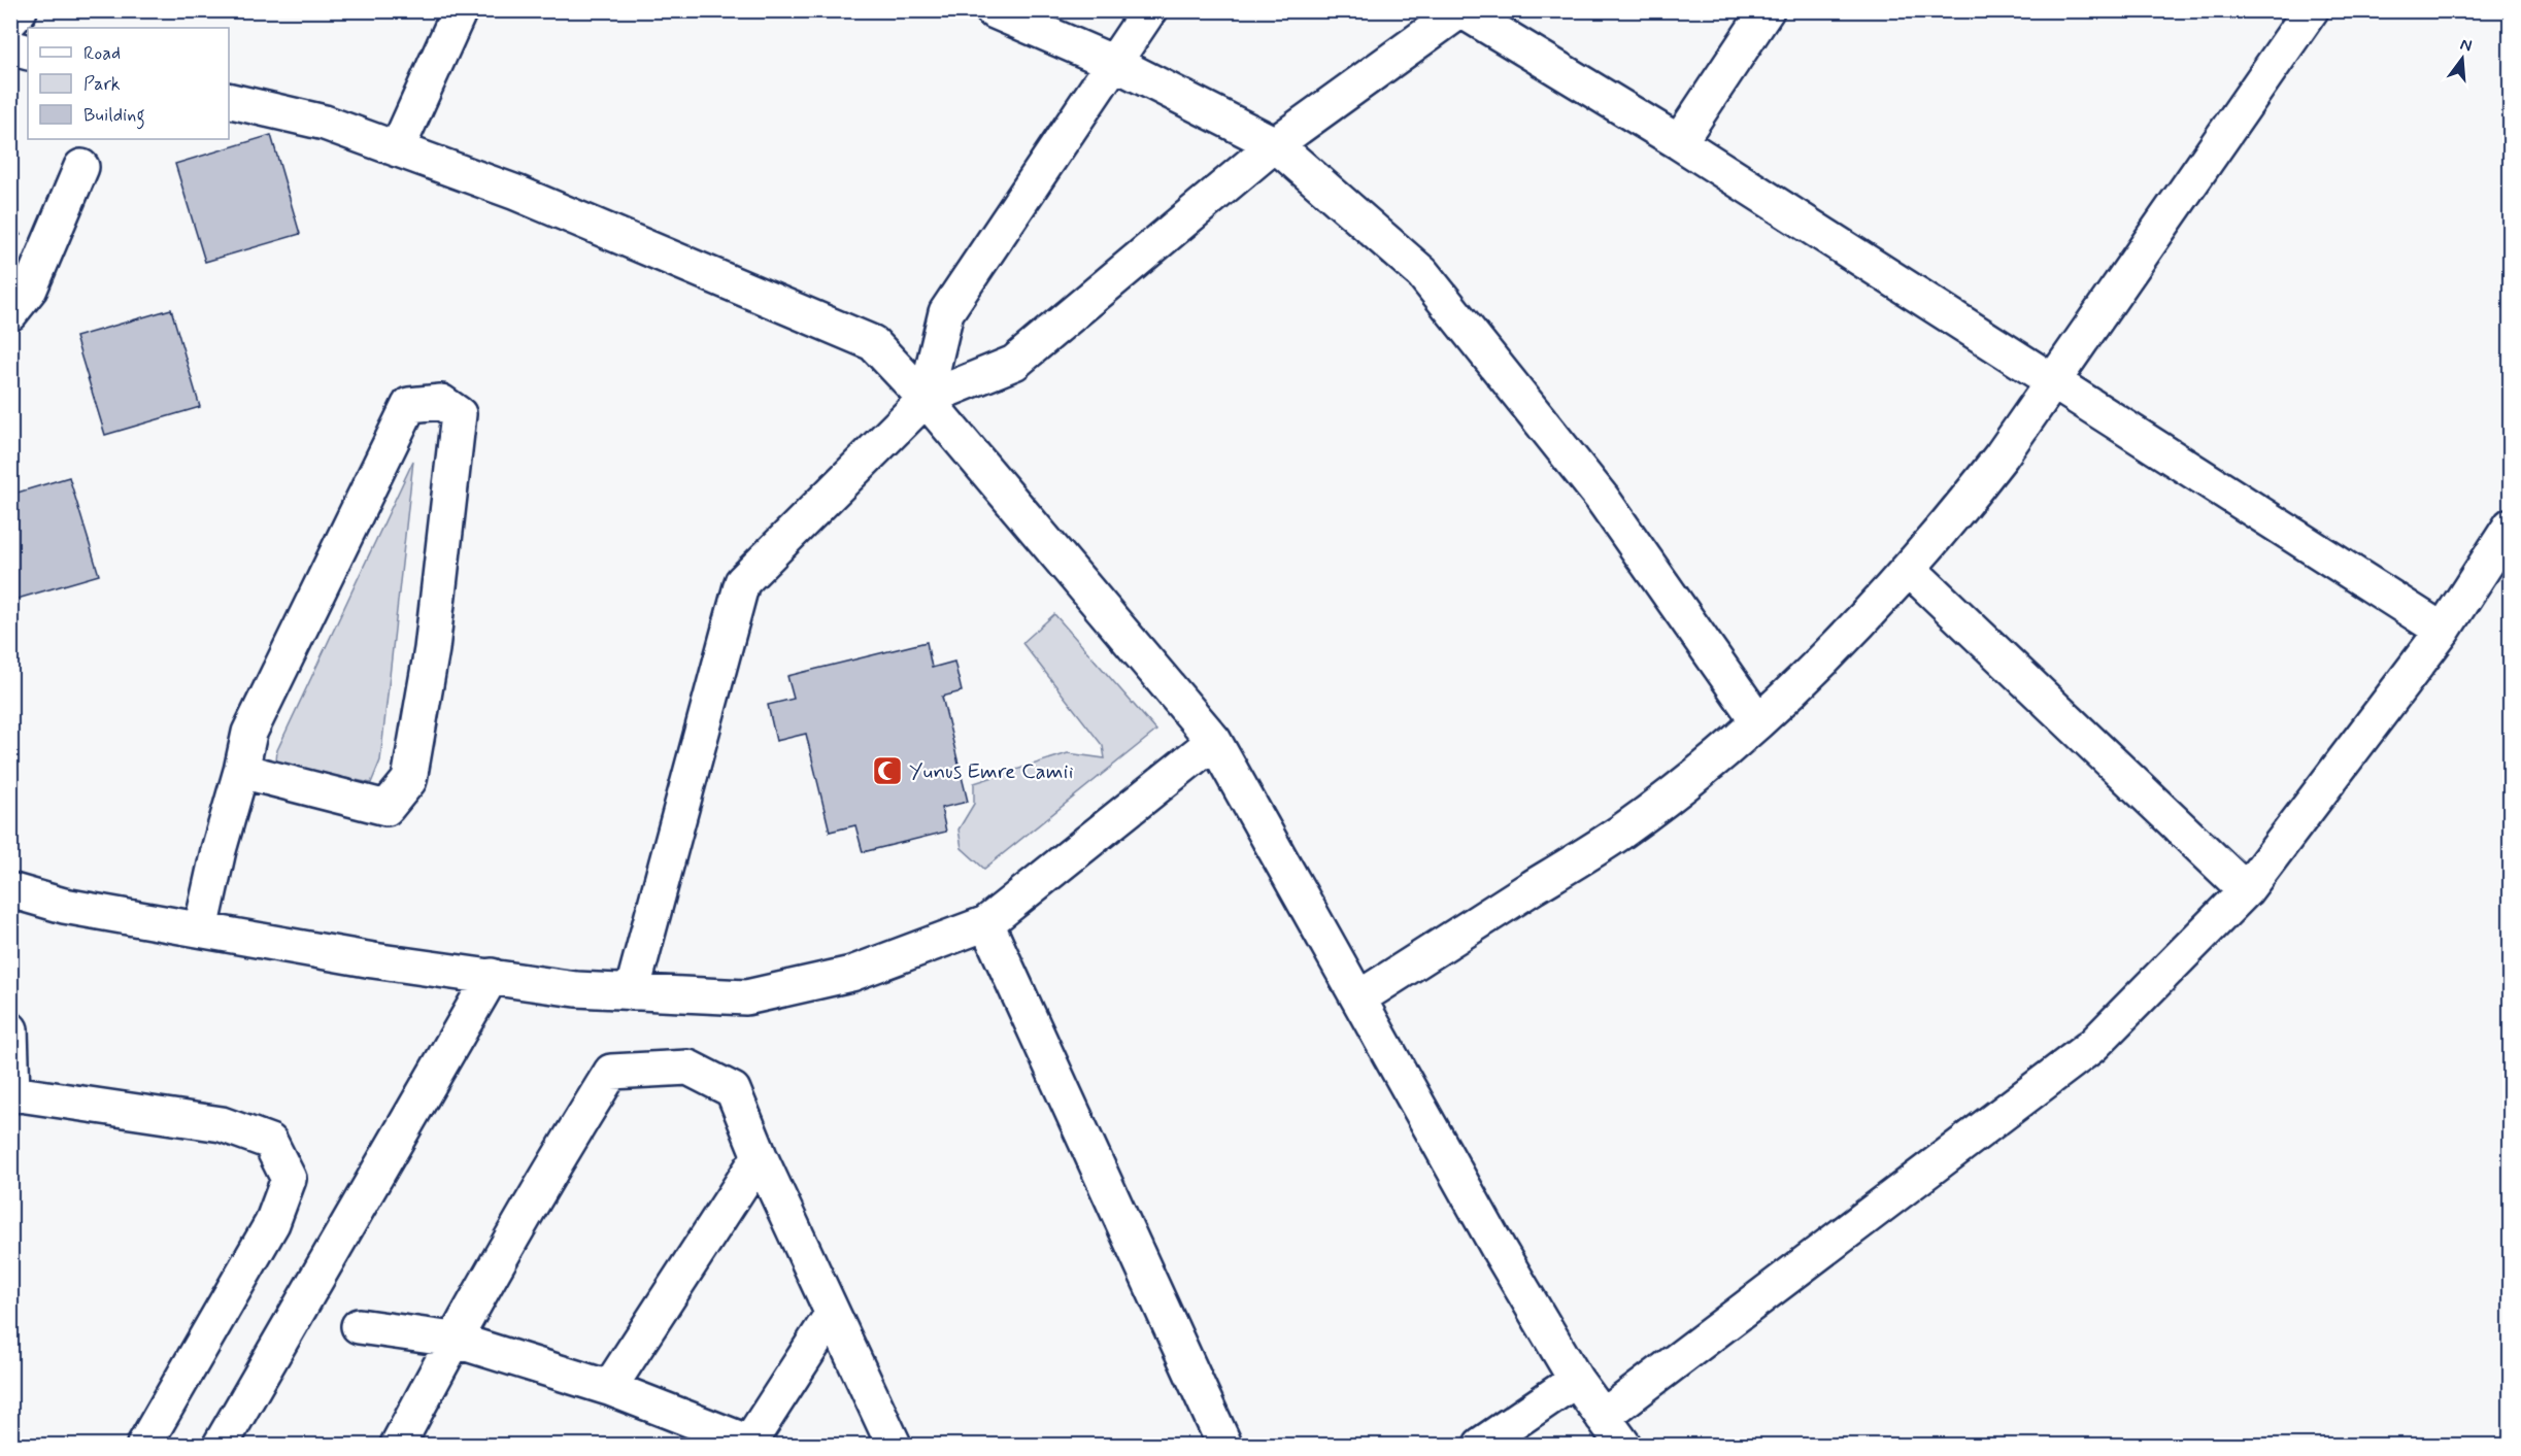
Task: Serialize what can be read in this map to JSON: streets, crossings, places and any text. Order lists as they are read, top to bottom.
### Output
{
  "places": {
    "mosque": ["Yunus Emre Camii"]
  },
  "legend": ["Road", "Park", "Building"],
  "north": "top"
}
